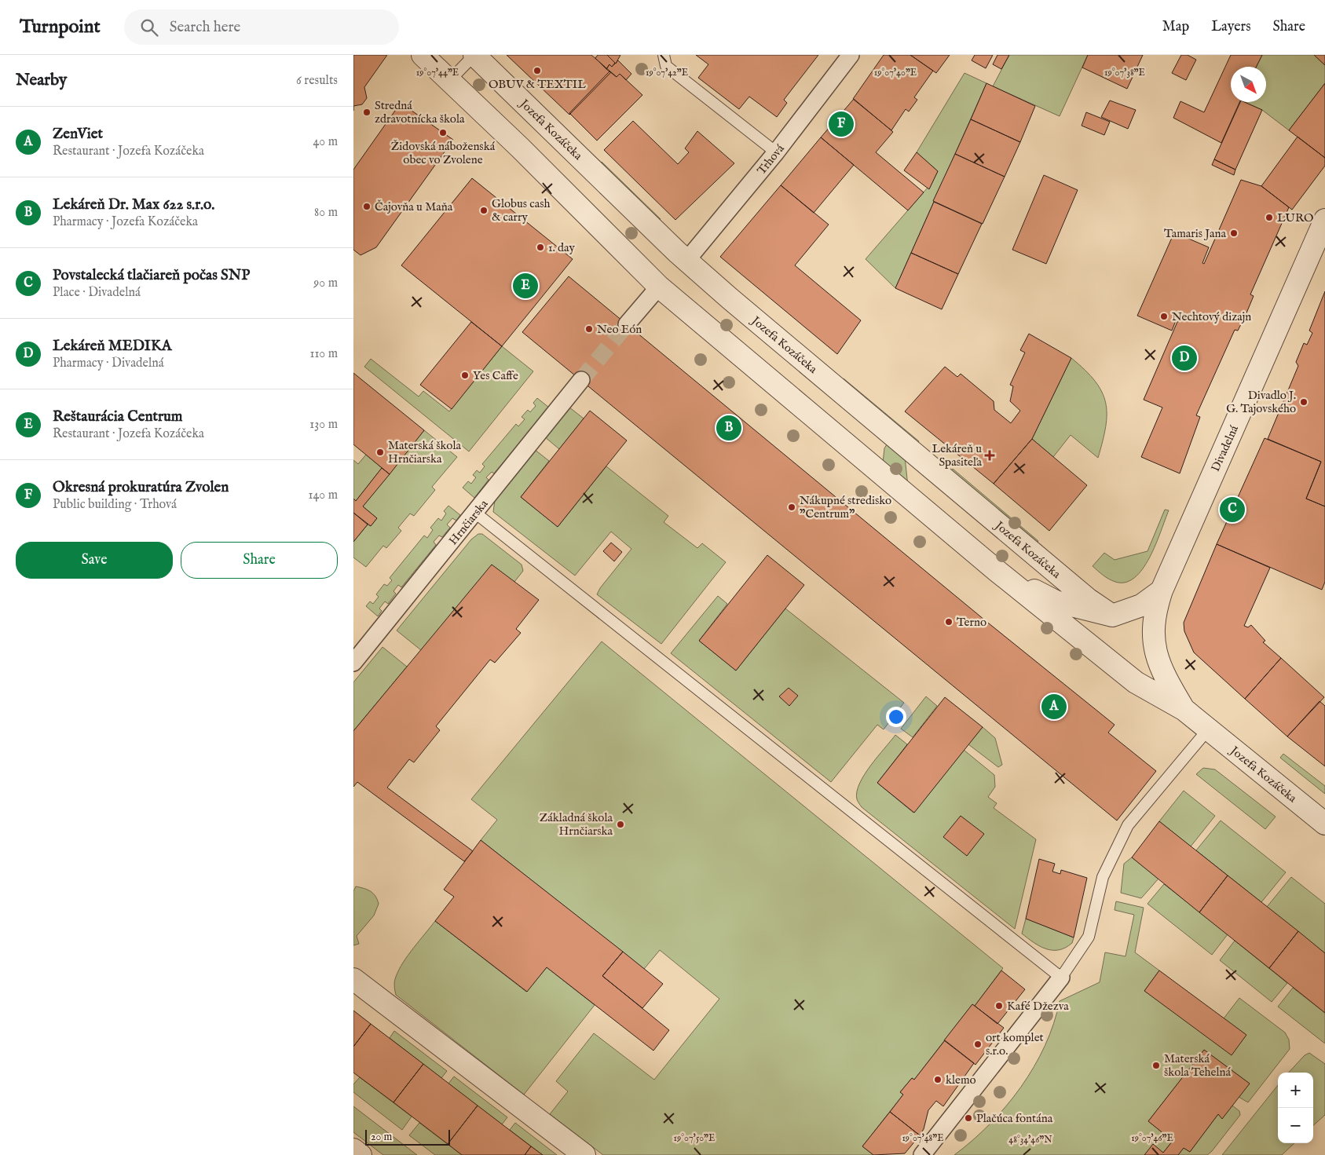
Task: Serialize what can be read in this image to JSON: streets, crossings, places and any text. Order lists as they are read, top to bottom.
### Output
{
  "streets": {
    "street": [
      "Jozefa Kozáčeka",
      "Trhová",
      "Divadelná",
      "Hrnčiarska"
    ]
  },
  "crossings": [
    ["Jozefa Kozáčeka", "Trhová"],
    ["Jozefa Kozáčeka", "Divadelná"]
  ],
  "places": {
    "other": [
      "OBUV & TEXTIL",
      "Stredná zdravotnícka škola",
      "Židovská náboženská obec vo Zvolene",
      "Čajovňa u Maňa",
      "Globus cash & carry",
      "LURO",
      "Tamaris Jana",
      "1. day",
      "Nechtový dizajn",
      "Neo Eón",
      "Yes Caffe",
      "Divadlo J. G. Tajovského",
      "Materská škola Hrnčiarska",
      "Nákupné stredisko \"Centrum\"",
      "Terno",
      "Základná škola Hrnčiarska",
      "Kafé Džezva",
      "ort komplet s.r.o.",
      "Materská škola Tehelná",
      "klemo",
      "Plačúca fontána"
    ],
    "health": ["Lekáreň u Spasiteľa"]
  },
  "scale_bar": "20 m",
  "north": "bottom right",
  "page": {
    "header": "Turnpoint",
    "search": "Search here",
    "nav": ["Map", "Layers", "Share"],
    "heading": ["Nearby", "6 results"],
    "list": [
      {
        "mark": "A",
        "name": "ZenViet",
        "note": "Restaurant · Jozefa Kozáčeka",
        "value": "40 m"
      },
      {
        "mark": "B",
        "name": "Lekáreň Dr. Max 622 s.r.o.",
        "note": "Pharmacy · Jozefa Kozáčeka",
        "value": "80 m"
      },
      {
        "mark": "C",
        "name": "Povstalecká tlačiareň počas SNP",
        "note": "Place · Divadelná",
        "value": "90 m"
      },
      {
        "mark": "D",
        "name": "Lekáreň MEDIKA",
        "note": "Pharmacy · Divadelná",
        "value": "110 m"
      },
      {
        "mark": "E",
        "name": "Reštaurácia Centrum",
        "note": "Restaurant · Jozefa Kozáčeka",
        "value": "130 m"
      },
      {
        "mark": "F",
        "name": "Okresná prokuratúra Zvolen",
        "note": "Public building · Trhová",
        "value": "140 m"
      }
    ],
    "pins": [
      "F",
      "E",
      "D",
      "B",
      "C",
      "A"
    ],
    "buttons": ["Save", "Share"],
    "map_buttons": ["+", "−"],
    "scale": "20 m"
  },
  "coordinates": [
    "19°07'44\"E",
    "19°07'42\"E",
    "19°07'40\"E",
    "19°07'38\"E",
    "19°07'50\"E",
    "19°07'48\"E",
    "19°07'46\"E",
    "48°34'46\"N"
  ]
}
